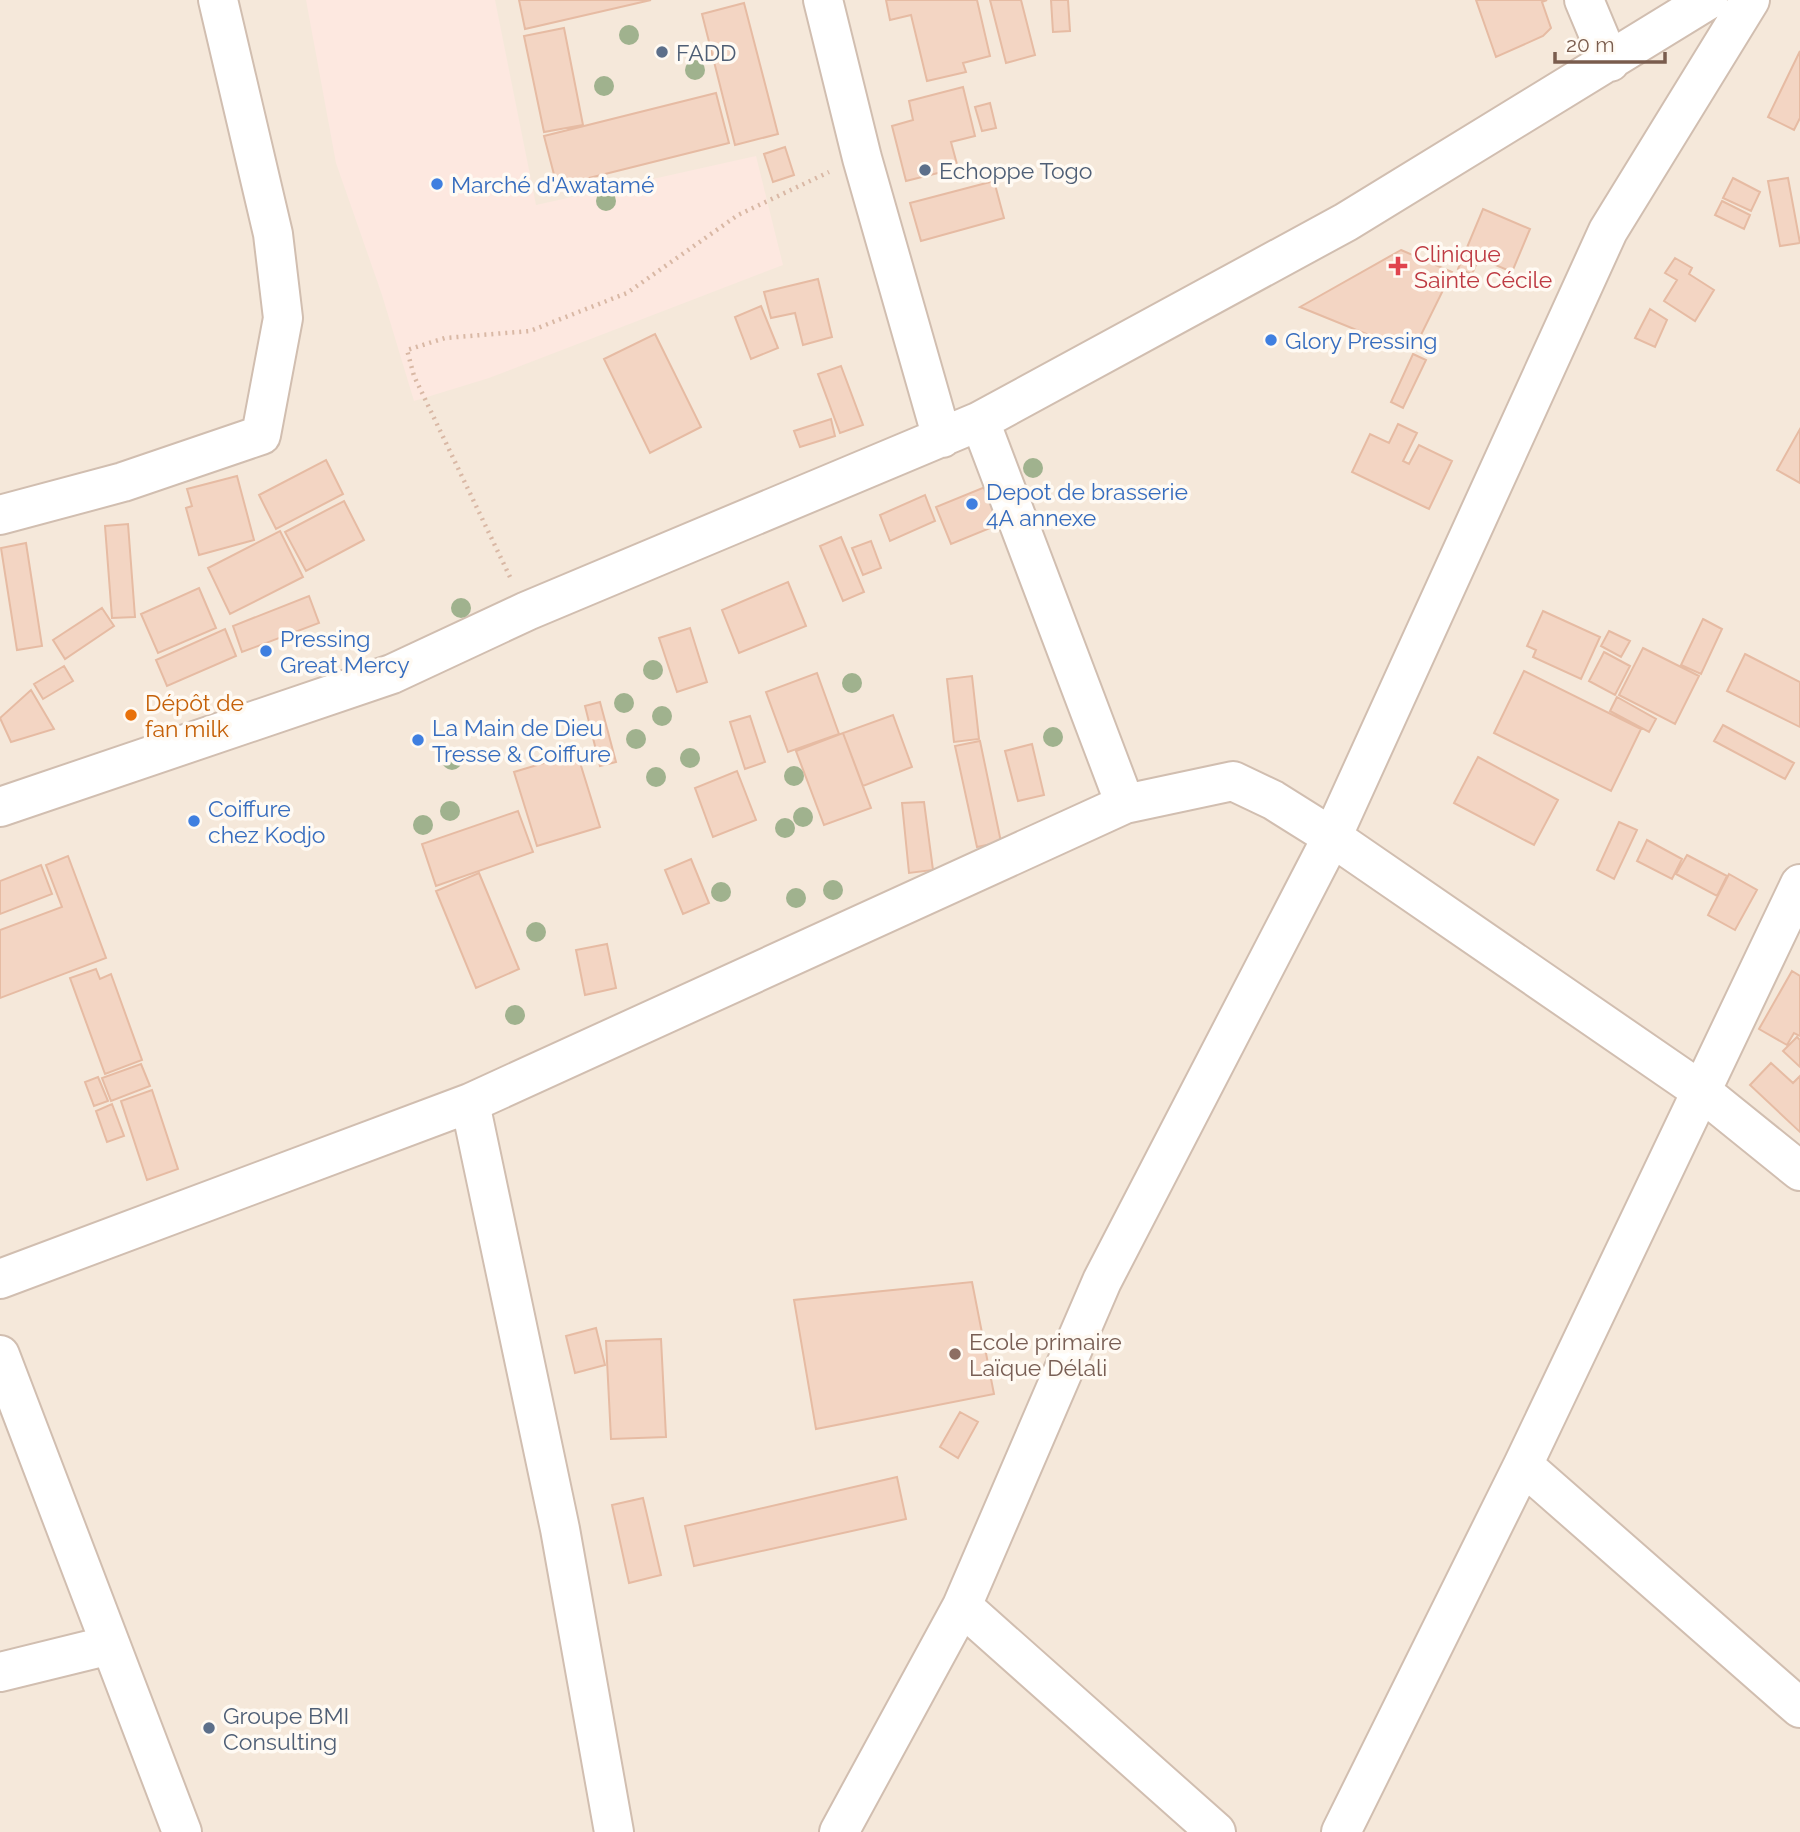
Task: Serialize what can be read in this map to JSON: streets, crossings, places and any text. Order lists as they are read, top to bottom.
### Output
{
  "places": {
    "other": [
      "FADD",
      "Echoppe Togo",
      "Marché d'Awatamé",
      "Glory Pressing",
      "Depot de brasserie 4A annexe",
      "Pressing Great Mercy",
      "Dépôt de fan milk",
      "La Main de Dieu Tresse & Coiffure",
      "Coiffure chez Kodjo",
      "Ecole primaire Laïque Délali",
      "Groupe BMI Consulting"
    ],
    "health": ["Clinique Sainte Cécile"]
  },
  "scale_bar": "20 m"
}
